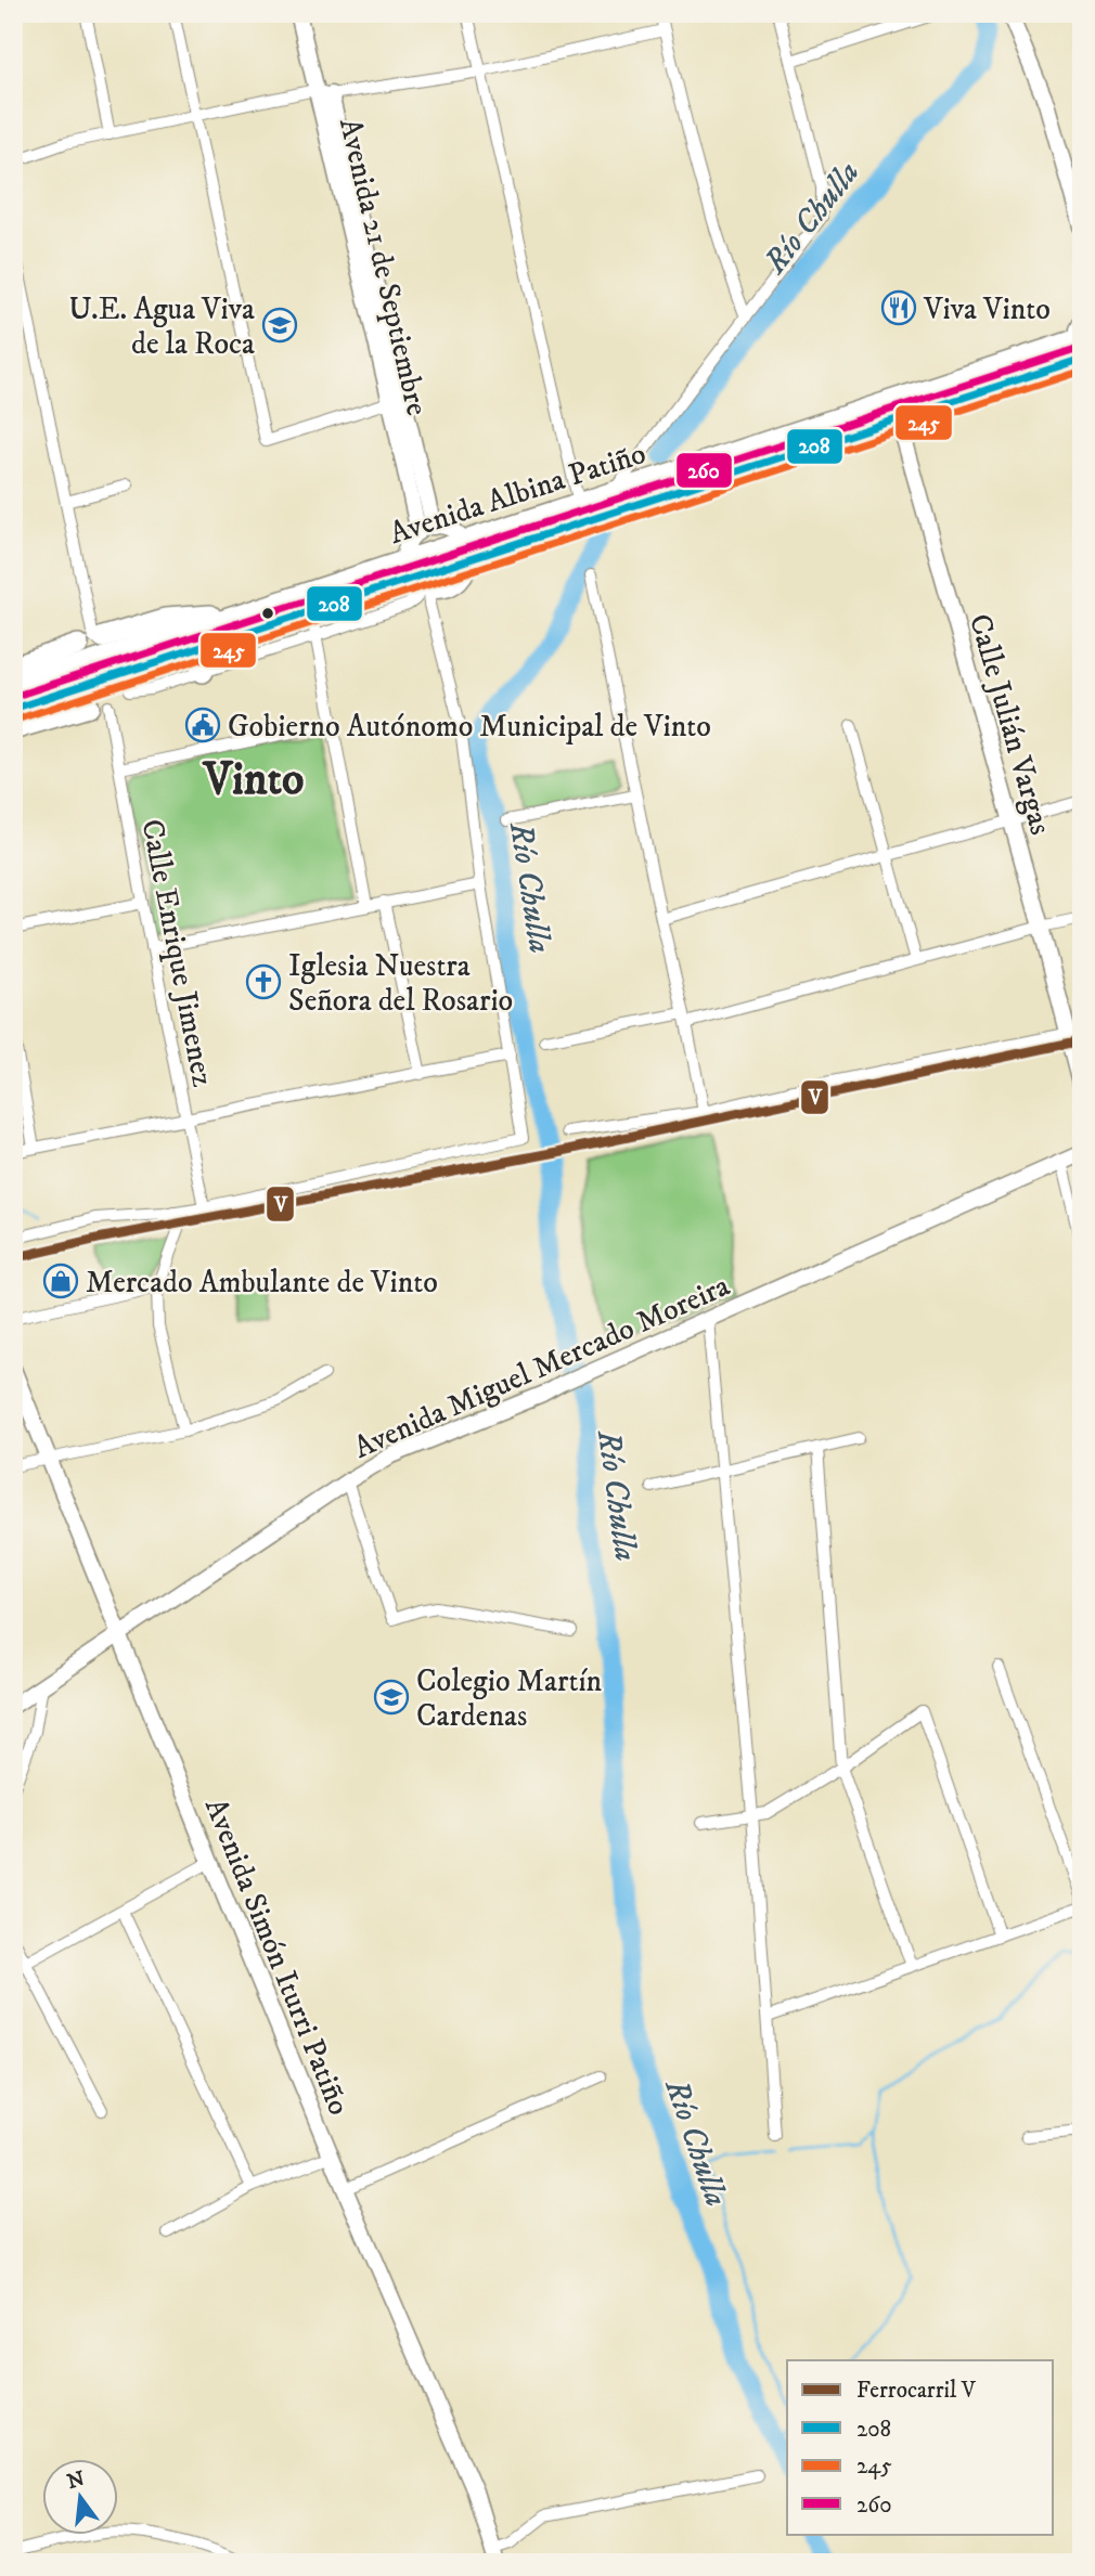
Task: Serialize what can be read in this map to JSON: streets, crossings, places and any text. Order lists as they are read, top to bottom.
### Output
{
  "streets": {
    "highway": ["Avenida Albina Patiño"],
    "main road": [
      "Avenida 21 de Septiembre",
      "Calle Julián Vargas",
      "Avenida Miguel Mercado Moreira",
      "Avenida Simón Iturri Patiño"
    ],
    "street": ["Calle Enrique Jimenez"]
  },
  "crossings": [
    ["Avenida Albina Patiño", "Calle Julián Vargas"],
    ["Avenida Miguel Mercado Moreira", "Avenida Simón Iturri Patiño"]
  ],
  "districts": ["Vinto"],
  "water": ["Río Chulla"],
  "places": {
    "restaurant": ["Viva Vinto"],
    "school or university": ["U.E. Agua Viva de la Roca", "Colegio Martín Cardenas"],
    "public building": ["Gobierno Autónomo Municipal de Vinto"],
    "church": ["Iglesia Nuestra Señora del Rosario"],
    "shop": ["Mercado Ambulante de Vinto"]
  },
  "lines": [
    "transit line 260",
    "transit line 208",
    "transit line 245",
    "rail line V"
  ],
  "legend": [
    "Ferrocarril V",
    "208",
    "245",
    "260"
  ],
  "north": "top"
}
